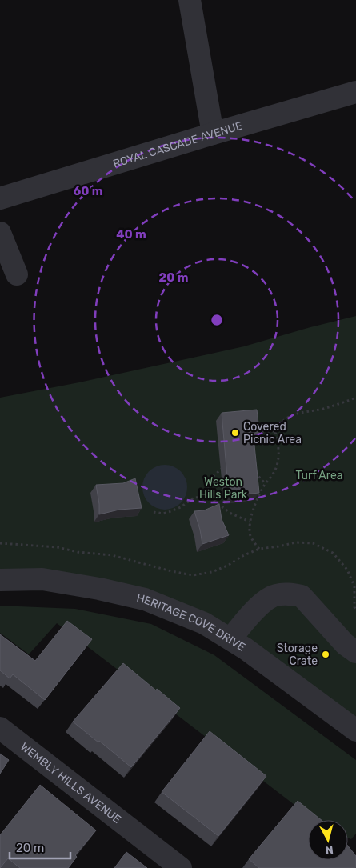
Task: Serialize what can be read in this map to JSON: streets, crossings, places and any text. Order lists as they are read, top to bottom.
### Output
{
  "streets": {
    "street": ["ROYAL CASCADE AVENUE", "HERITAGE COVE DRIVE", "WEMBLY HILLS AVENUE"]
  },
  "parks": ["Turf Area", "Weston Hills Park"],
  "places": ["Covered Picnic Area", "Storage Crate"],
  "scale_bar": "20 m",
  "north": "bottom",
  "rings": ["60 m", "40 m", "20 m"]
}
